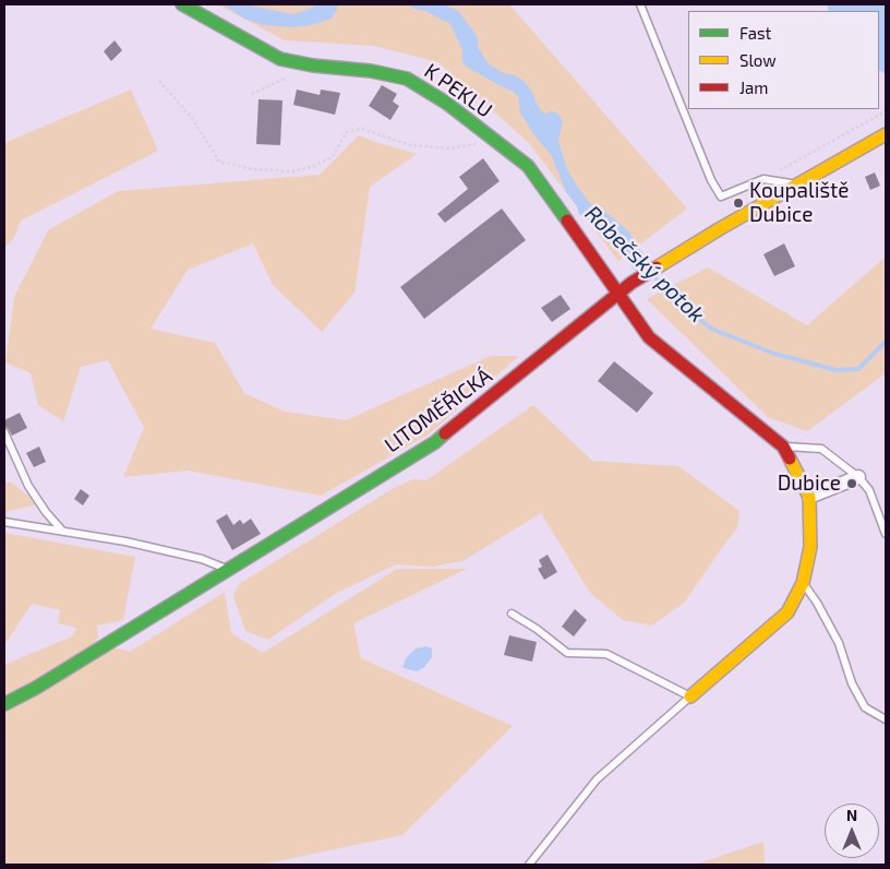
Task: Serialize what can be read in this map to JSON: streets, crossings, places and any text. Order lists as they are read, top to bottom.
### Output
{
  "streets": {
    "street": ["K PEKLU", "LITOMĚŘICKÁ"]
  },
  "crossings": [
    ["K PEKLU", "LITOMĚŘICKÁ"]
  ],
  "water": ["Robečský potok"],
  "places": ["Koupaliště Dubice", "Dubice"],
  "legend": ["Fast", "Slow", "Jam"],
  "north": "top"
}
